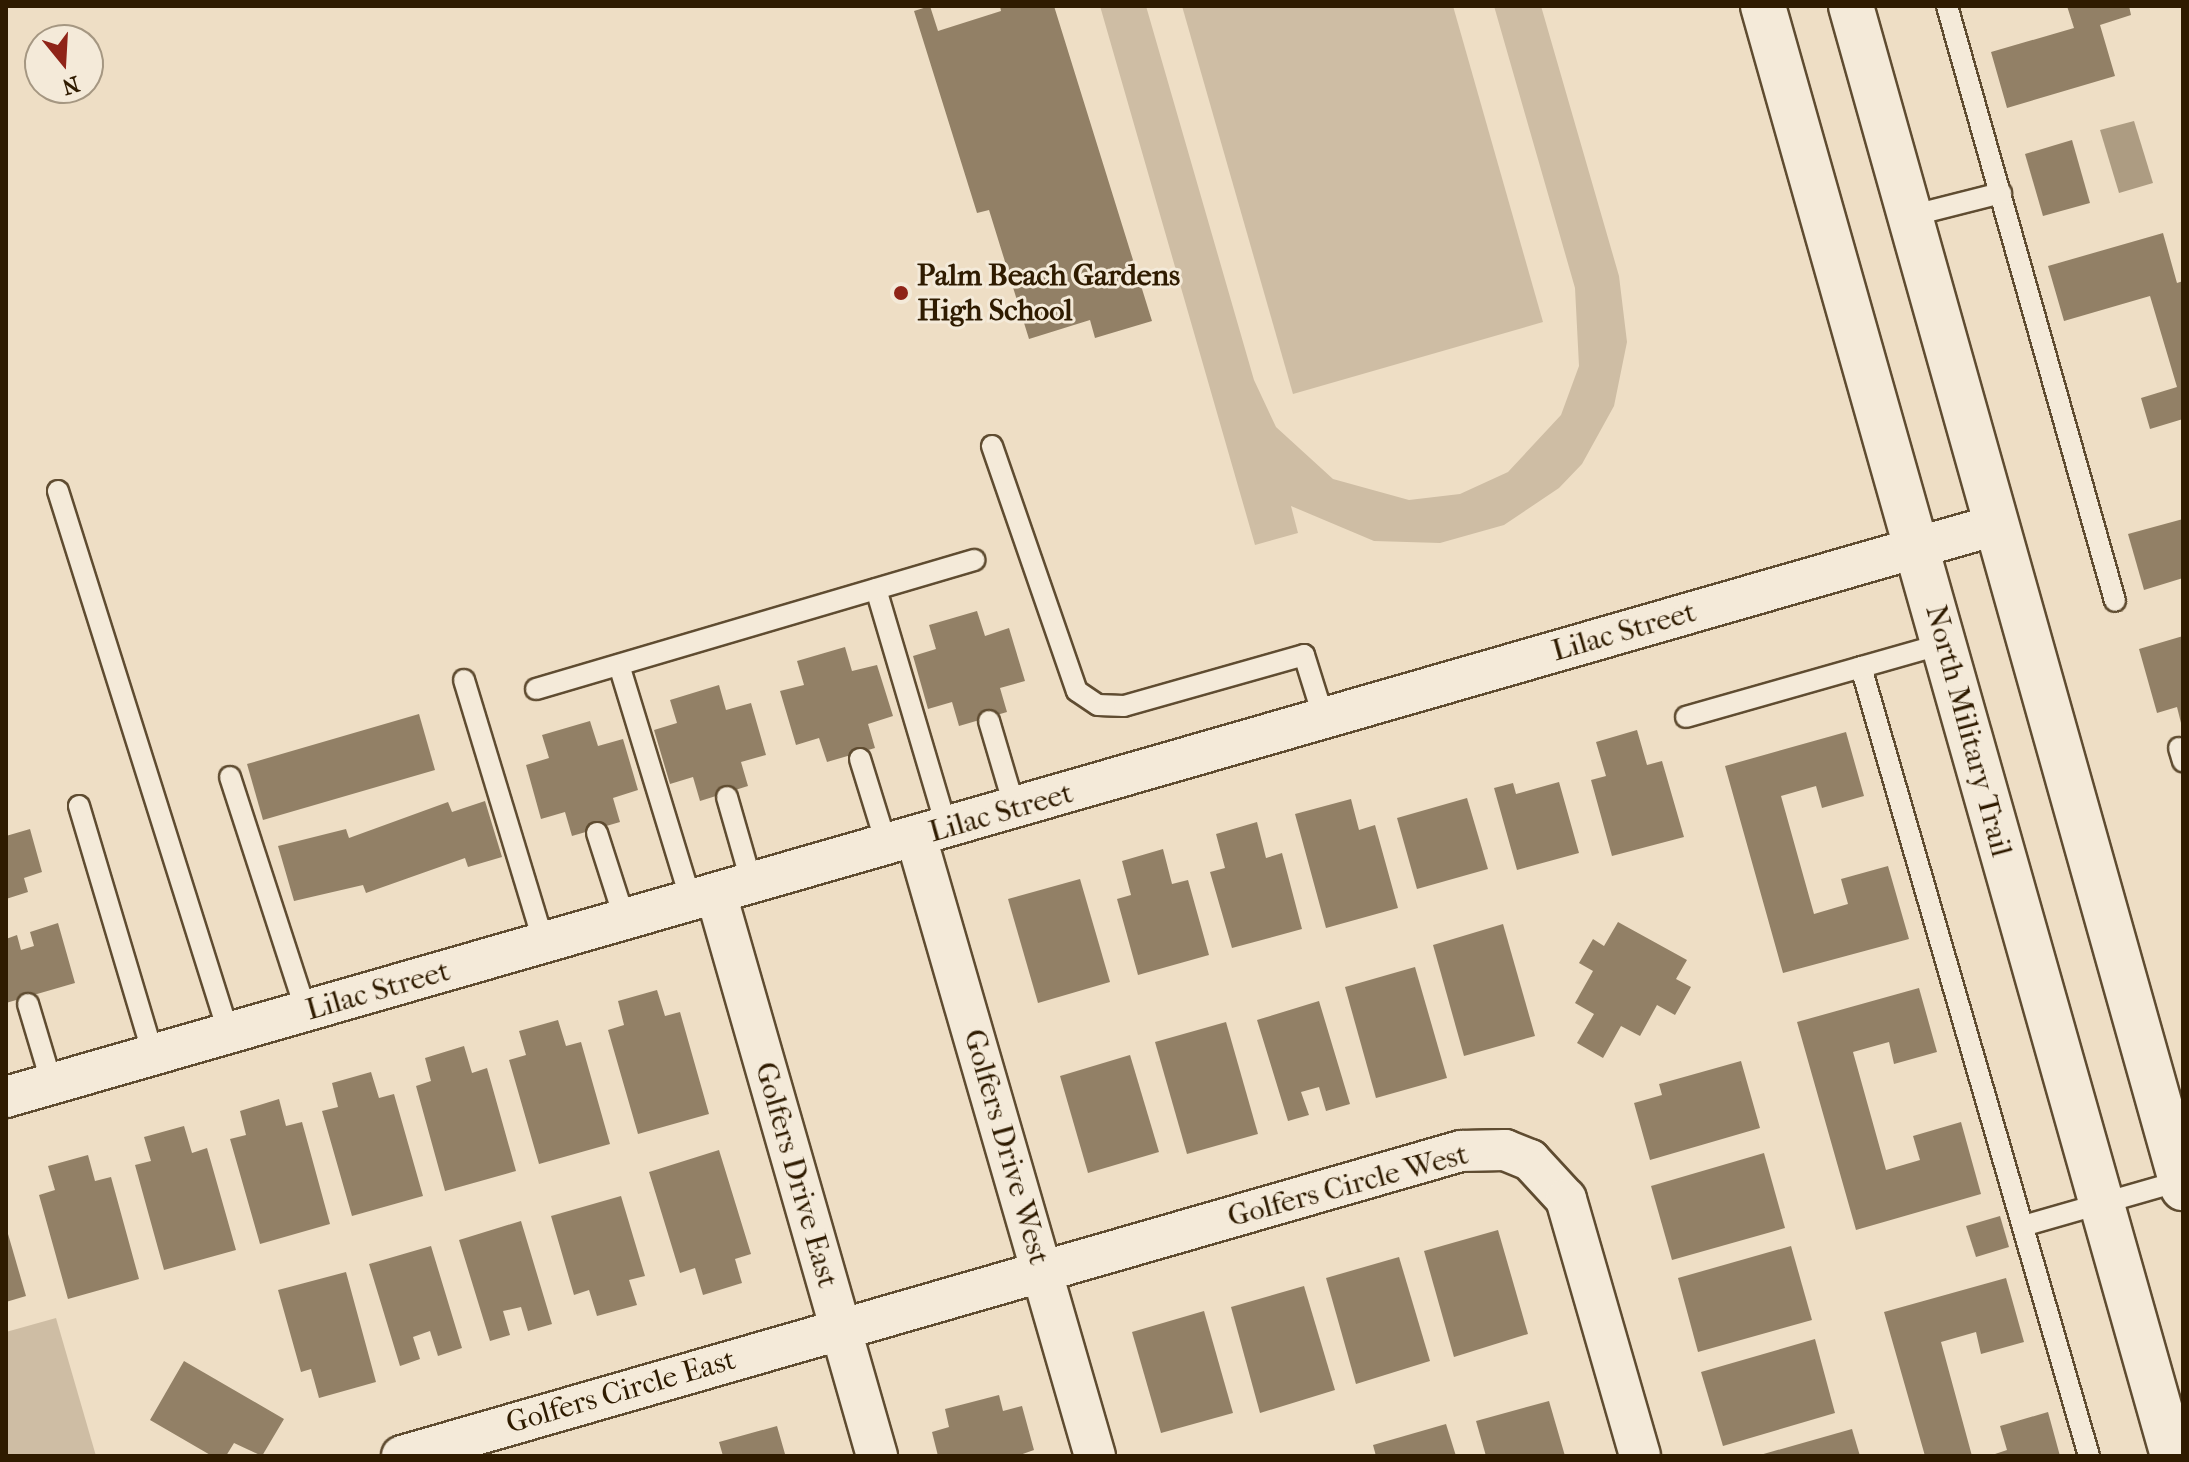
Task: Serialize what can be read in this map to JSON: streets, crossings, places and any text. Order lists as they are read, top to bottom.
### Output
{
  "streets": {
    "main road": ["North Military Trail"],
    "street": [
      "Lilac Street",
      "Golfers Drive West",
      "Golfers Drive East",
      "Golfers Circle West",
      "Golfers Circle East"
    ]
  },
  "crossings": [
    ["Lilac Street", "North Military Trail"],
    ["Lilac Street", "Golfers Drive West"],
    ["Lilac Street", "Golfers Drive East"],
    ["Golfers Drive West", "Golfers Circle West"],
    ["Golfers Drive East", "Golfers Circle West"],
    ["Golfers Drive East", "Golfers Circle East"],
    ["Golfers Circle West", "Golfers Circle East"]
  ],
  "places": ["Palm Beach Gardens High School"],
  "north": "bottom"
}
